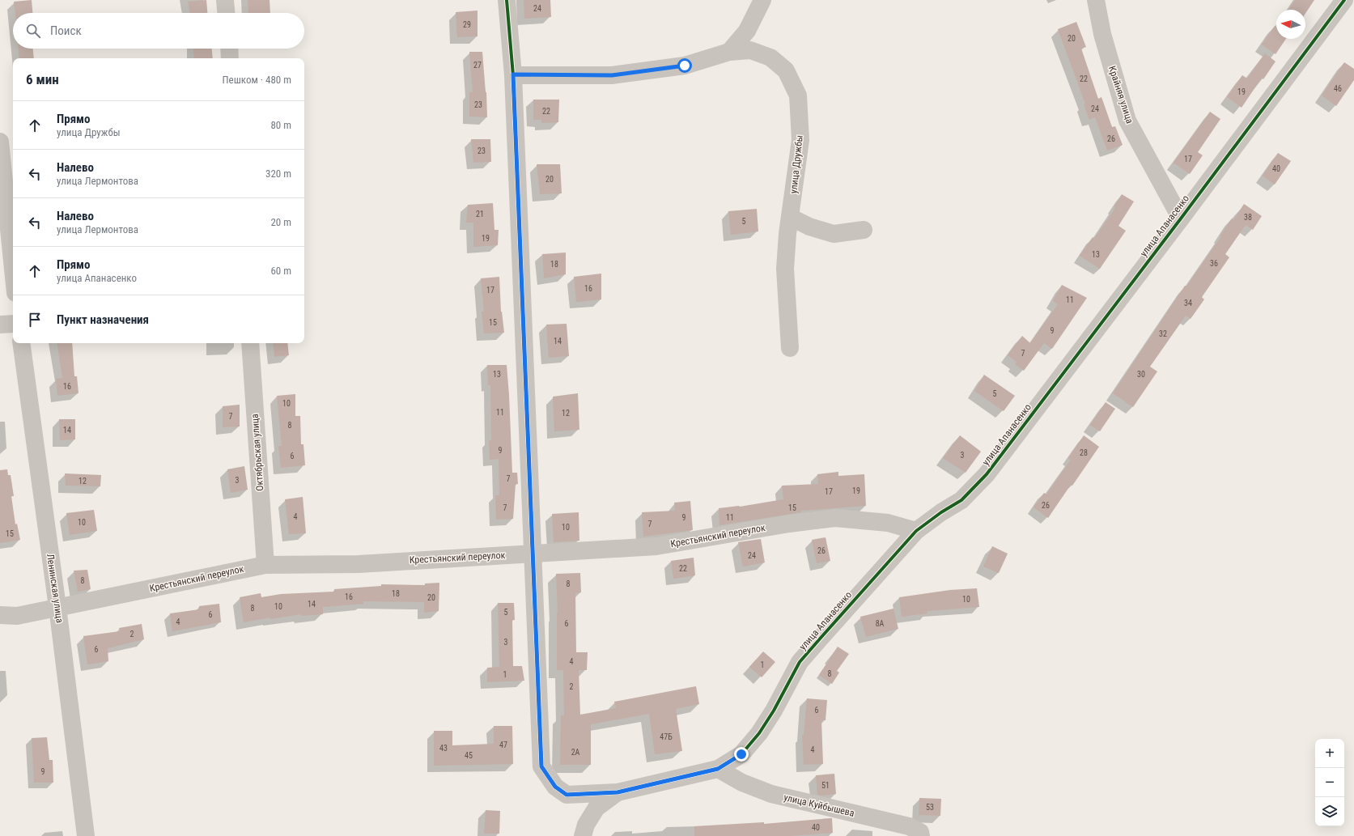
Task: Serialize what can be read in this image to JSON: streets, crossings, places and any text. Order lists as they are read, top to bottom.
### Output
{
  "streets": {
    "street": [
      "Крайняя улица",
      "улица Дружбы",
      "улица Апанасенко",
      "Октябрьская улица",
      "Крестьянский переулок",
      "Ленинская улица",
      "улица Куйбышева"
    ]
  },
  "crossings": [
    ["Крайняя улица", "улица Апанасенко"],
    ["улица Апанасенко", "Крестьянский переулок"],
    ["улица Апанасенко", "улица Куйбышева"],
    ["Октябрьская улица", "Крестьянский переулок"],
    ["Крестьянский переулок", "Ленинская улица"]
  ],
  "house_numbers": [
    "24",
    "29",
    "20",
    "27",
    "22",
    "46",
    "19",
    "23",
    "24",
    "22",
    "26",
    "23",
    "17",
    "40",
    "20",
    "21",
    "38",
    "5",
    "19",
    "13",
    "36",
    "18",
    "16",
    "17",
    "11",
    "34",
    "15",
    "9",
    "32",
    "14",
    "7",
    "13",
    "30",
    "16",
    "5",
    "10",
    "11",
    "12",
    "7",
    "8",
    "14",
    "9",
    "28",
    "3",
    "6",
    "7",
    "3",
    "12",
    "19",
    "17",
    "26",
    "7",
    "15",
    "4",
    "9",
    "11",
    "10",
    "7",
    "10",
    "15",
    "26",
    "24",
    "22",
    "8",
    "8",
    "18",
    "16",
    "20",
    "10",
    "14",
    "10",
    "8",
    "5",
    "6",
    "4",
    "6",
    "8А",
    "2",
    "3",
    "6",
    "4",
    "1",
    "8",
    "1",
    "2",
    "6",
    "47Б",
    "47",
    "43",
    "4",
    "2А",
    "45",
    "9",
    "51",
    "53",
    "40"
  ],
  "north": "left",
  "page": {
    "search": "Поиск",
    "heading": ["6 мин", "Пешком · 480 m"],
    "list": [
      ["Прямо", "улица Дружбы", "80 m"],
      ["Налево", "улица Лермонтова", "320 m"],
      ["Налево", "улица Лермонтова", "20 m"],
      ["Прямо", "улица Апанасенко", "60 m"],
      "Пункт назначения"
    ],
    "map_buttons": ["+", "−"]
  }
}
